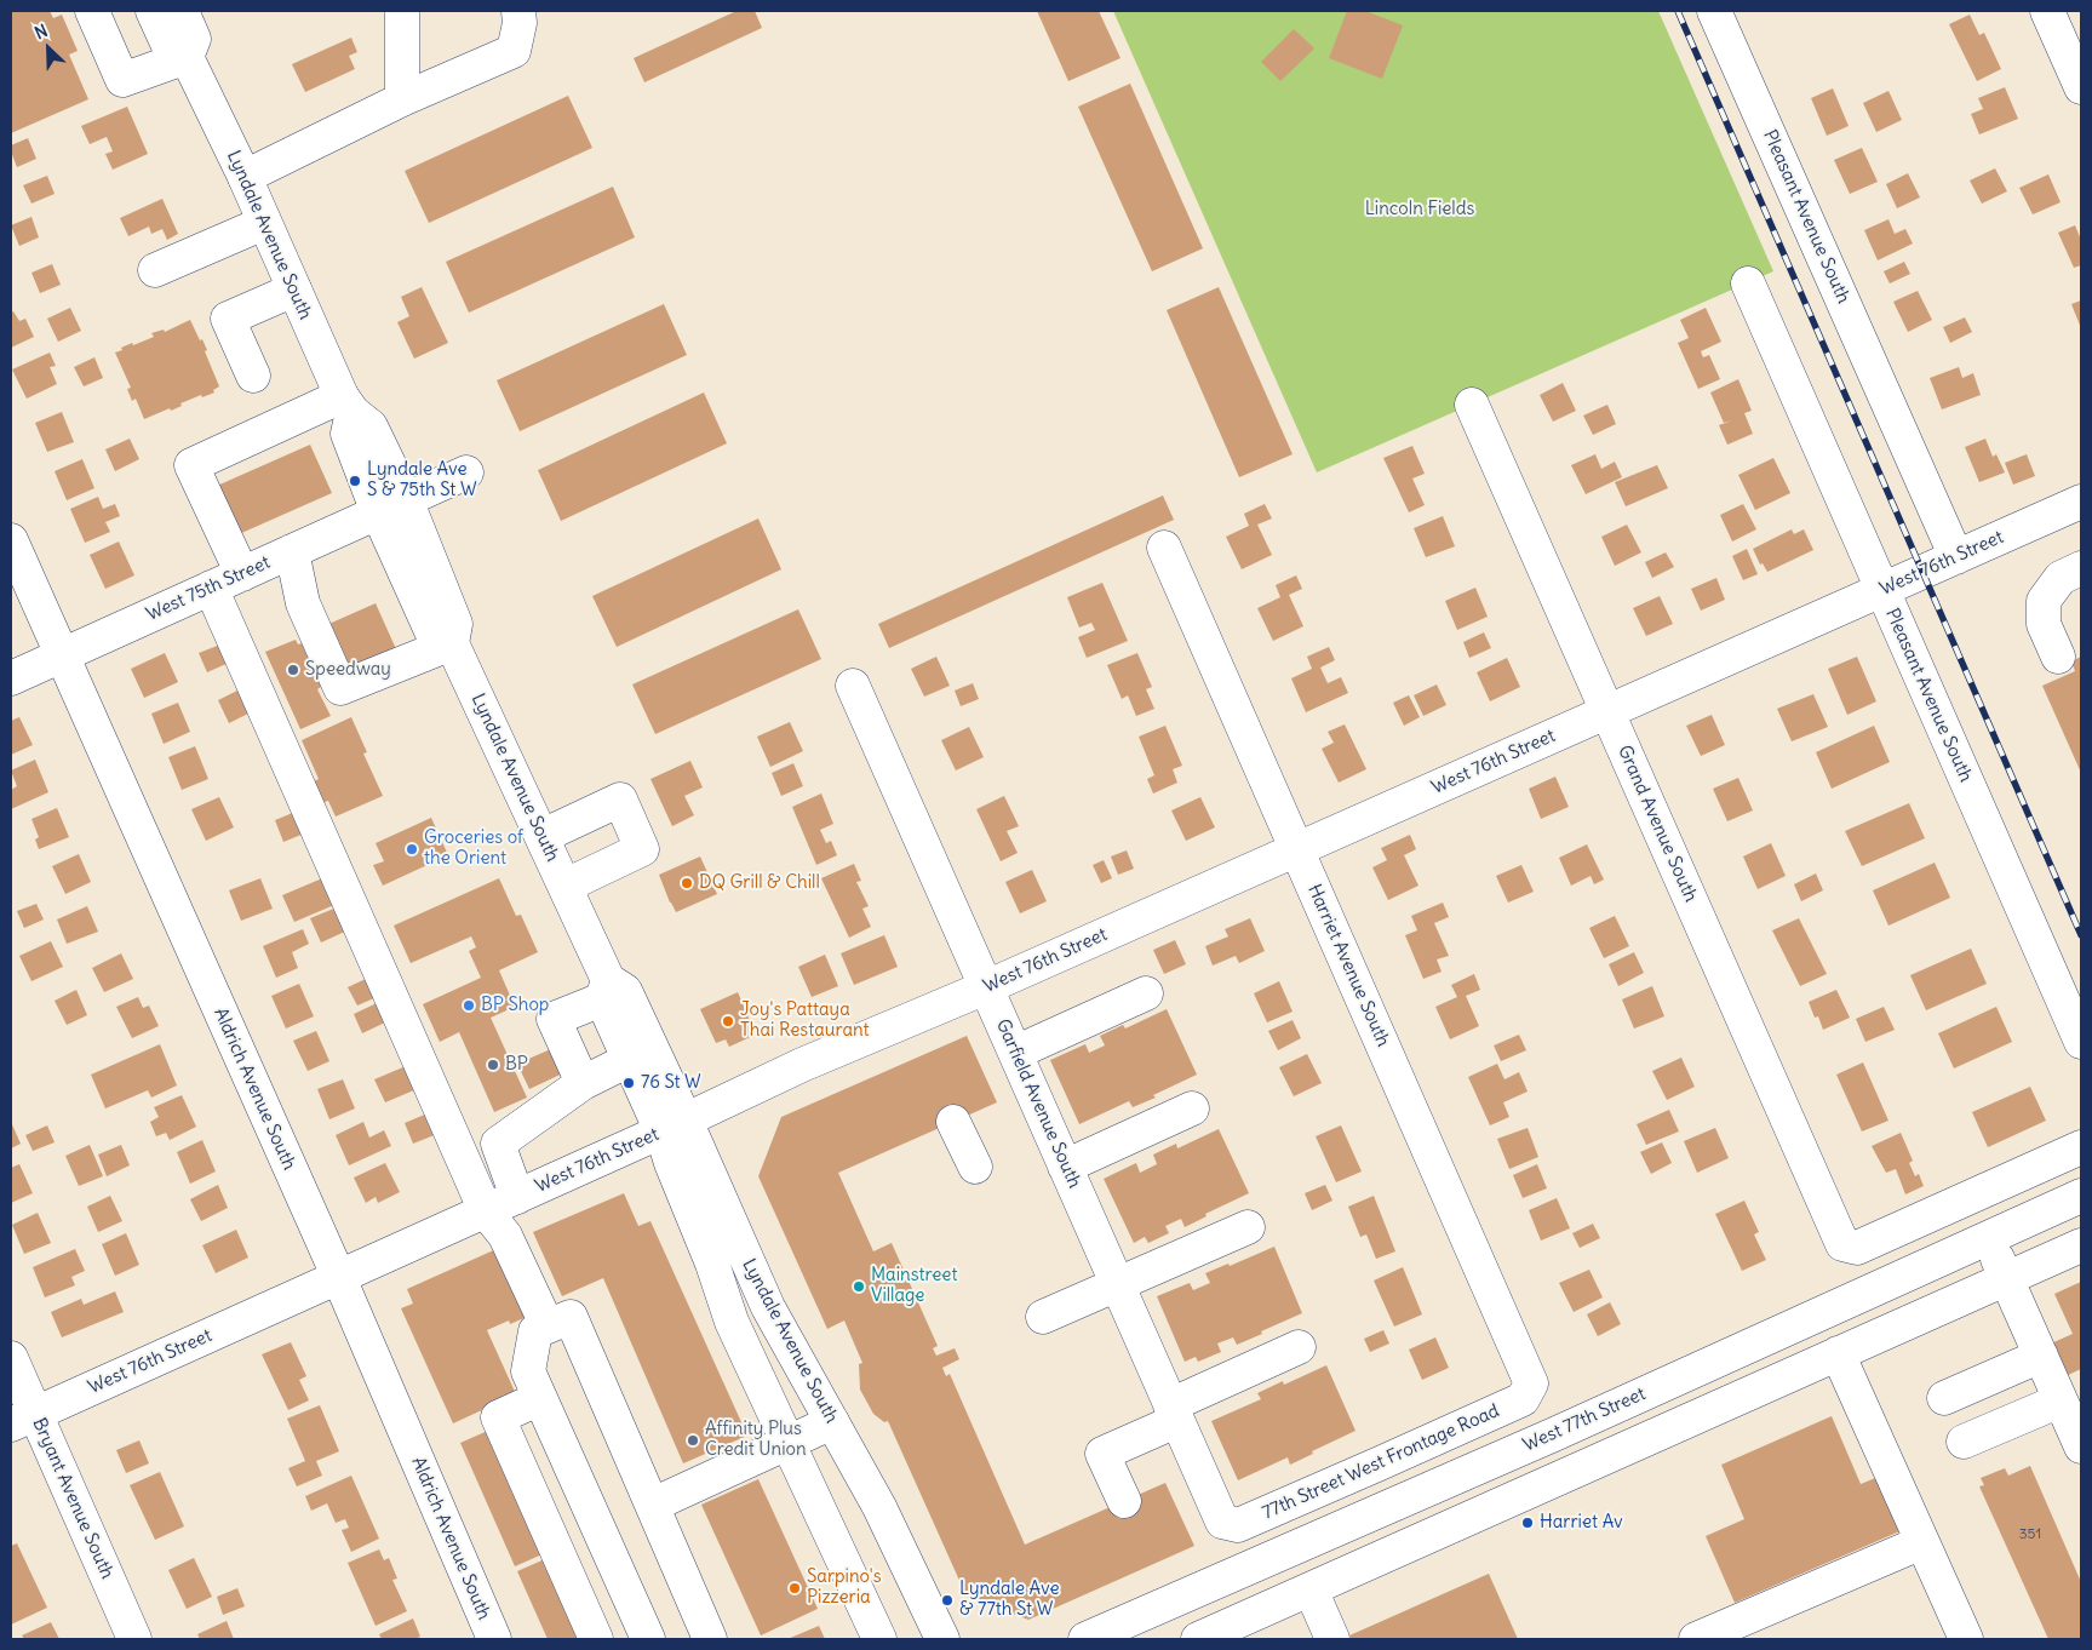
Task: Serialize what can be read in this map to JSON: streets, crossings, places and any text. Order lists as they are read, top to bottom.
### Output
{
  "streets": {
    "street": [
      "Pleasant Avenue South",
      "Lyndale Avenue South",
      "West 76th Street",
      "West 75th Street",
      "Grand Avenue South",
      "Harriet Avenue South",
      "Aldrich Avenue South",
      "Garfield Avenue South",
      "West 77th Street",
      "77th Street West Frontage Road",
      "Bryant Avenue South"
    ]
  },
  "crossings": [
    ["Pleasant Avenue South", "West 76th Street"],
    ["Lyndale Avenue South", "West 76th Street"],
    ["Lyndale Avenue South", "West 75th Street"],
    ["West 76th Street", "Grand Avenue South"],
    ["West 76th Street", "Harriet Avenue South"],
    ["West 76th Street", "Aldrich Avenue South"],
    ["West 76th Street", "Garfield Avenue South"],
    ["West 76th Street", "Bryant Avenue South"],
    ["West 75th Street", "Aldrich Avenue South"],
    ["Harriet Avenue South", "77th Street West Frontage Road"],
    ["Garfield Avenue South", "77th Street West Frontage Road"]
  ],
  "parks": ["Lincoln Fields"],
  "places": [
    "Lyndale Ave S & 75th St W",
    "Speedway",
    "Groceries of the Orient",
    "DQ Grill & Chill",
    "BP Shop",
    "Joy's Pattaya Thai Restaurant",
    "BP",
    "76 St W",
    "Mainstreet Village",
    "Affinity Plus Credit Union",
    "Harriet Av",
    "Sarpino's Pizzeria",
    "Lyndale Ave & 77th St W"
  ],
  "house_numbers": ["351"],
  "north": "top left"
}
